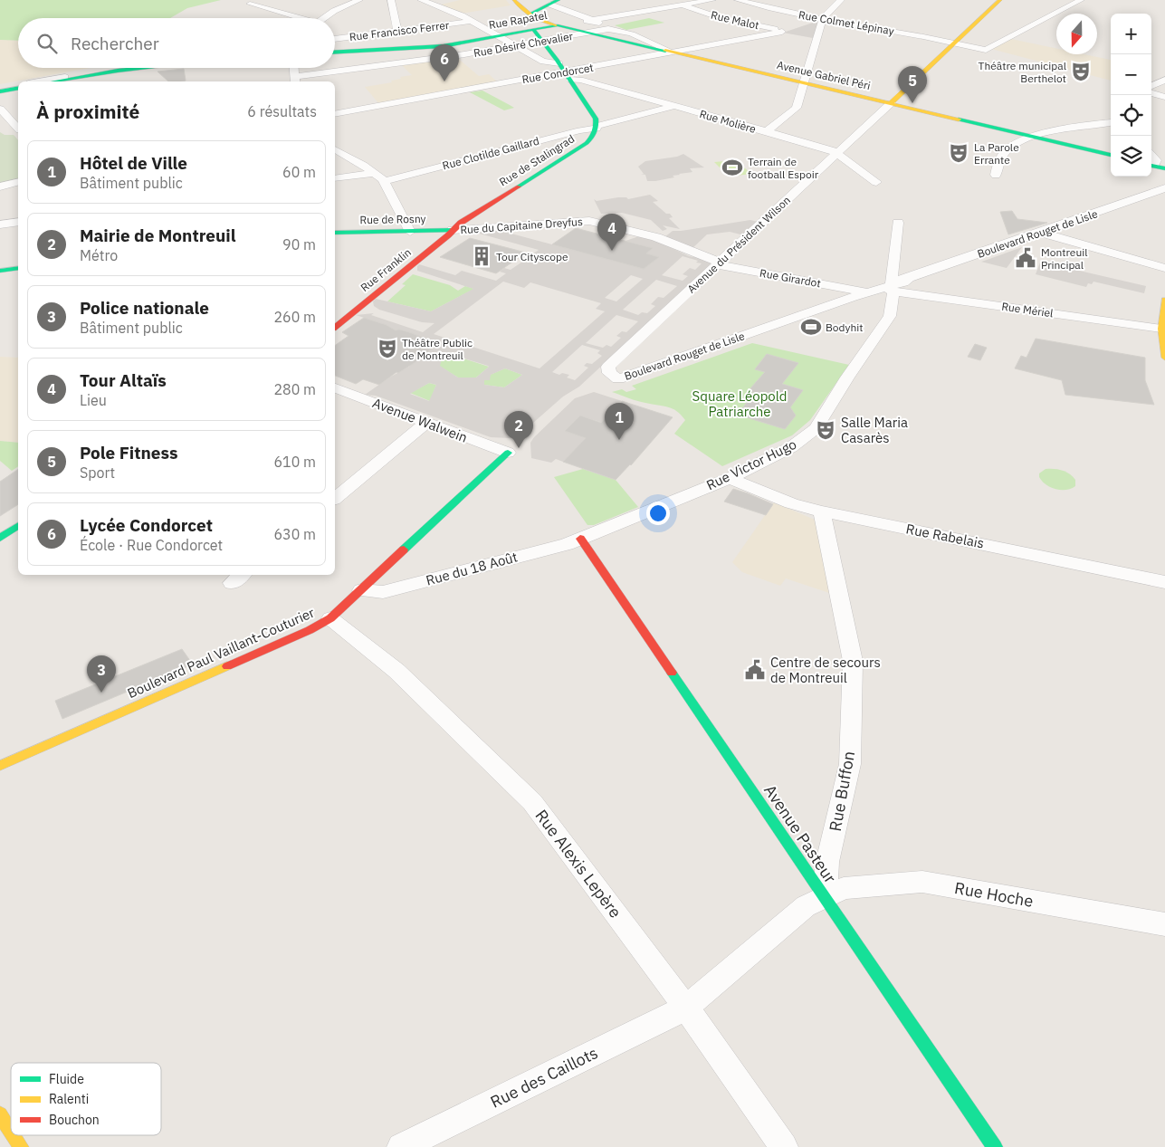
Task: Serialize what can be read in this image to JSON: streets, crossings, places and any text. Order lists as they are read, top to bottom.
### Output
{
  "streets": {
    "main road": [
      "Rue Rapatel",
      "Avenue Gabriel Péri",
      "Rue de Stalingrad",
      "Rue de Rosny",
      "Avenue du Président Wilson",
      "Rue Franklin",
      "Boulevard Paul Vaillant-Couturier",
      "Avenue Pasteur"
    ],
    "street": [
      "Rue Malot",
      "Rue Colmet Lépinay",
      "Rue Francisco Ferrer",
      "Rue Désiré Chevalier",
      "Rue Condorcet",
      "Rue Molière",
      "Rue Clotilde Gaillard",
      "Rue du Capitaine Dreyfus",
      "Boulevard Rouget de Lisle",
      "Rue Girardot",
      "Rue Mériel",
      "Avenue Walwein",
      "Rue Victor Hugo",
      "Rue Rabelais",
      "Rue du 18 Août",
      "Rue Buffon",
      "Rue Alexis Lepère",
      "Rue Hoche",
      "Rue des Caillots"
    ]
  },
  "crossings": [
    ["Rue Rapatel", "Rue Malot"],
    ["Rue Rapatel", "Avenue Gabriel Péri"],
    ["Rue Rapatel", "Rue Molière"],
    ["Rue Malot", "Rue Condorcet"],
    ["Rue Colmet Lépinay", "Avenue du Président Wilson"],
    ["Rue Francisco Ferrer", "Rue Molière"],
    ["Rue Désiré Chevalier", "Rue Condorcet"],
    ["Rue Désiré Chevalier", "Avenue Gabriel Péri"],
    ["Rue Désiré Chevalier", "Rue Molière"],
    ["Rue Condorcet", "Avenue Gabriel Péri"],
    ["Rue Condorcet", "Rue Molière"],
    ["Avenue Gabriel Péri", "Avenue du Président Wilson"],
    ["Rue Molière", "Rue Clotilde Gaillard"],
    ["Rue Molière", "Avenue du Président Wilson"],
    ["Rue Clotilde Gaillard", "Rue de Stalingrad"],
    ["Rue de Stalingrad", "Rue de Rosny"],
    ["Rue de Stalingrad", "Rue du Capitaine Dreyfus"],
    ["Rue de Stalingrad", "Rue Franklin"],
    ["Rue de Rosny", "Rue du Capitaine Dreyfus"],
    ["Rue de Rosny", "Rue Franklin"],
    ["Rue du Capitaine Dreyfus", "Avenue du Président Wilson"],
    ["Rue du Capitaine Dreyfus", "Rue Franklin"],
    ["Rue du Capitaine Dreyfus", "Rue Girardot"],
    ["Boulevard Rouget de Lisle", "Avenue du Président Wilson"],
    ["Boulevard Rouget de Lisle", "Rue Girardot"],
    ["Boulevard Rouget de Lisle", "Rue Mériel"],
    ["Boulevard Rouget de Lisle", "Rue Victor Hugo"],
    ["Avenue du Président Wilson", "Rue Girardot"],
    ["Rue Mériel", "Rue Victor Hugo"],
    ["Avenue Walwein", "Boulevard Paul Vaillant-Couturier"],
    ["Rue Victor Hugo", "Rue Rabelais"],
    ["Rue Victor Hugo", "Rue du 18 Août"],
    ["Rue Victor Hugo", "Avenue Pasteur"],
    ["Rue Rabelais", "Rue Buffon"],
    ["Rue du 18 Août", "Boulevard Paul Vaillant-Couturier"],
    ["Rue du 18 Août", "Avenue Pasteur"],
    ["Boulevard Paul Vaillant-Couturier", "Rue Alexis Lepère"],
    ["Rue Buffon", "Avenue Pasteur"],
    ["Rue Buffon", "Rue Hoche"],
    ["Avenue Pasteur", "Rue Hoche"],
    ["Rue Alexis Lepère", "Rue des Caillots"]
  ],
  "parks": ["Square Léopold Patriarche"],
  "places": {
    "theatre": [
      "Théâtre municipal Berthelot",
      "La Parole Errante",
      "Théâtre Public de Montreuil",
      "Salle Maria Casarès"
    ],
    "sports": ["Terrain de football Espoir", "Bodyhit"],
    "building": ["Tour Cityscope"],
    "public building": ["Montreuil Principal", "Centre de secours de Montreuil"]
  },
  "legend": ["Fluide", "Ralenti", "Bouchon"],
  "north": "bottom",
  "page": {
    "map_buttons": ["+", "−"],
    "search": "Rechercher",
    "pins": [
      "6",
      "5",
      "4",
      "1",
      "2",
      "3"
    ],
    "heading": ["À proximité", "6 résultats"],
    "list": [
      {
        "mark": "1",
        "name": "Hôtel de Ville",
        "note": "Bâtiment public",
        "value": "60 m"
      },
      {
        "mark": "2",
        "name": "Mairie de Montreuil",
        "note": "Métro",
        "value": "90 m"
      },
      {
        "mark": "3",
        "name": "Police nationale",
        "note": "Bâtiment public",
        "value": "260 m"
      },
      {
        "mark": "4",
        "name": "Tour Altaïs",
        "note": "Lieu",
        "value": "280 m"
      },
      {
        "mark": "5",
        "name": "Pole Fitness",
        "note": "Sport",
        "value": "610 m"
      },
      {
        "mark": "6",
        "name": "Lycée Condorcet",
        "note": "École · Rue Condorcet",
        "value": "630 m"
      }
    ]
  }
}
